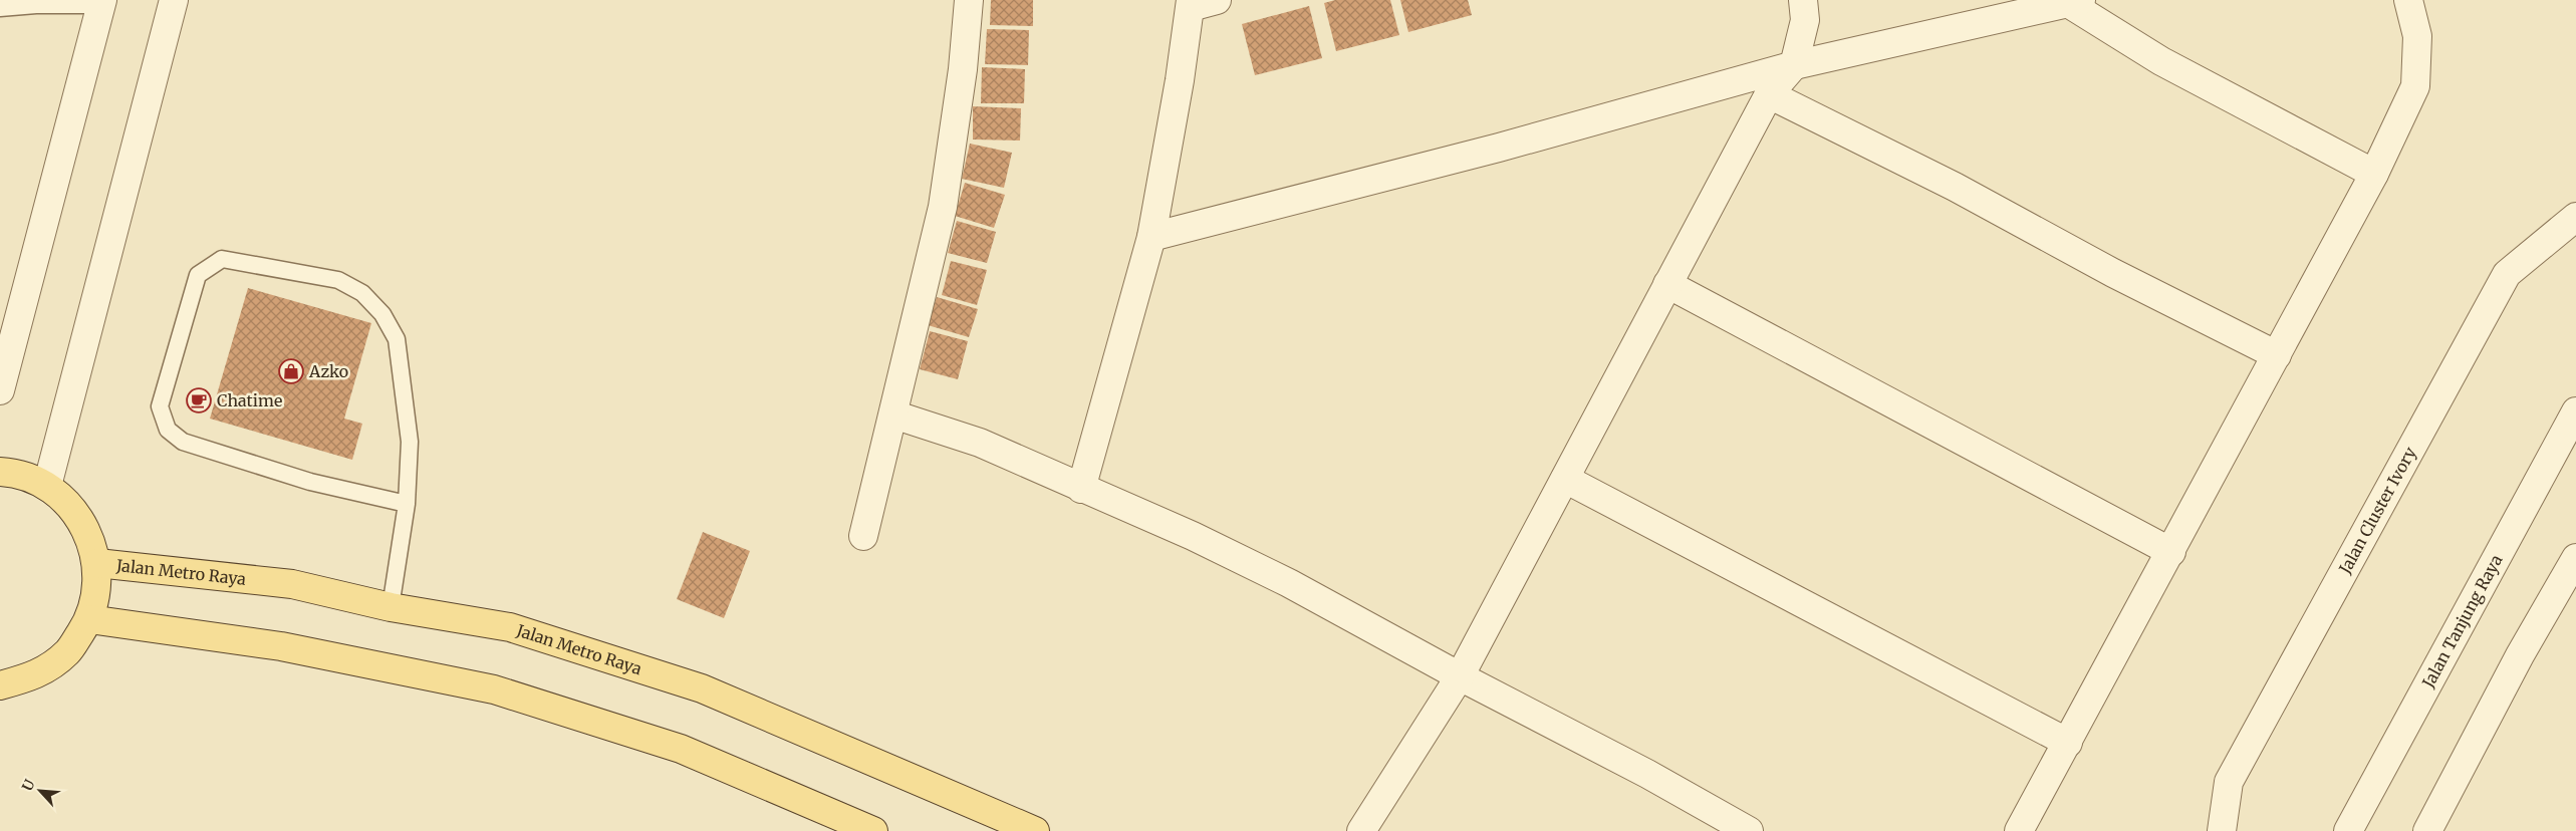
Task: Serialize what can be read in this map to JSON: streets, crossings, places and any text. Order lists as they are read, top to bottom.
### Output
{
  "streets": {
    "main road": ["Jalan Metro Raya"],
    "street": ["Jalan Cluster Ivory", "Jalan Tanjung Raya"]
  },
  "places": {
    "shop": ["Azko"],
    "cafe": ["Chatime"]
  },
  "north": "top left"
}
